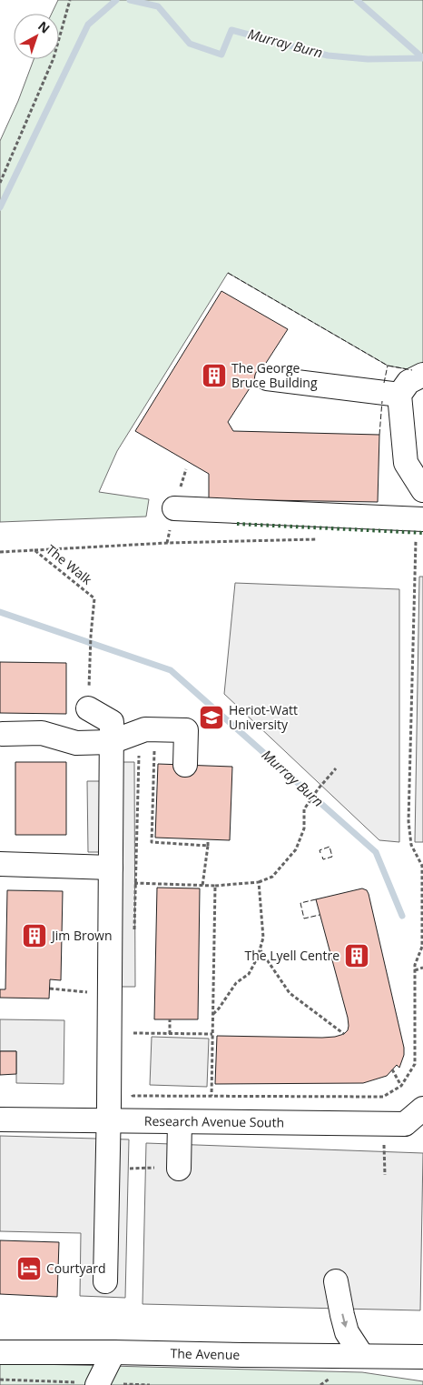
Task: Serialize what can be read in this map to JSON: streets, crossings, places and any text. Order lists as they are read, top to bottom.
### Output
{
  "streets": {
    "street": ["Research Avenue South", "The Avenue"],
    "path": ["The Walk"]
  },
  "water": ["Murray Burn"],
  "places": {
    "building": ["The George Bruce Building", "Jim Brown", "The Lyell Centre"],
    "school or university": ["Heriot-Watt University"],
    "hotel": ["Courtyard"]
  },
  "north": "top right"
}
